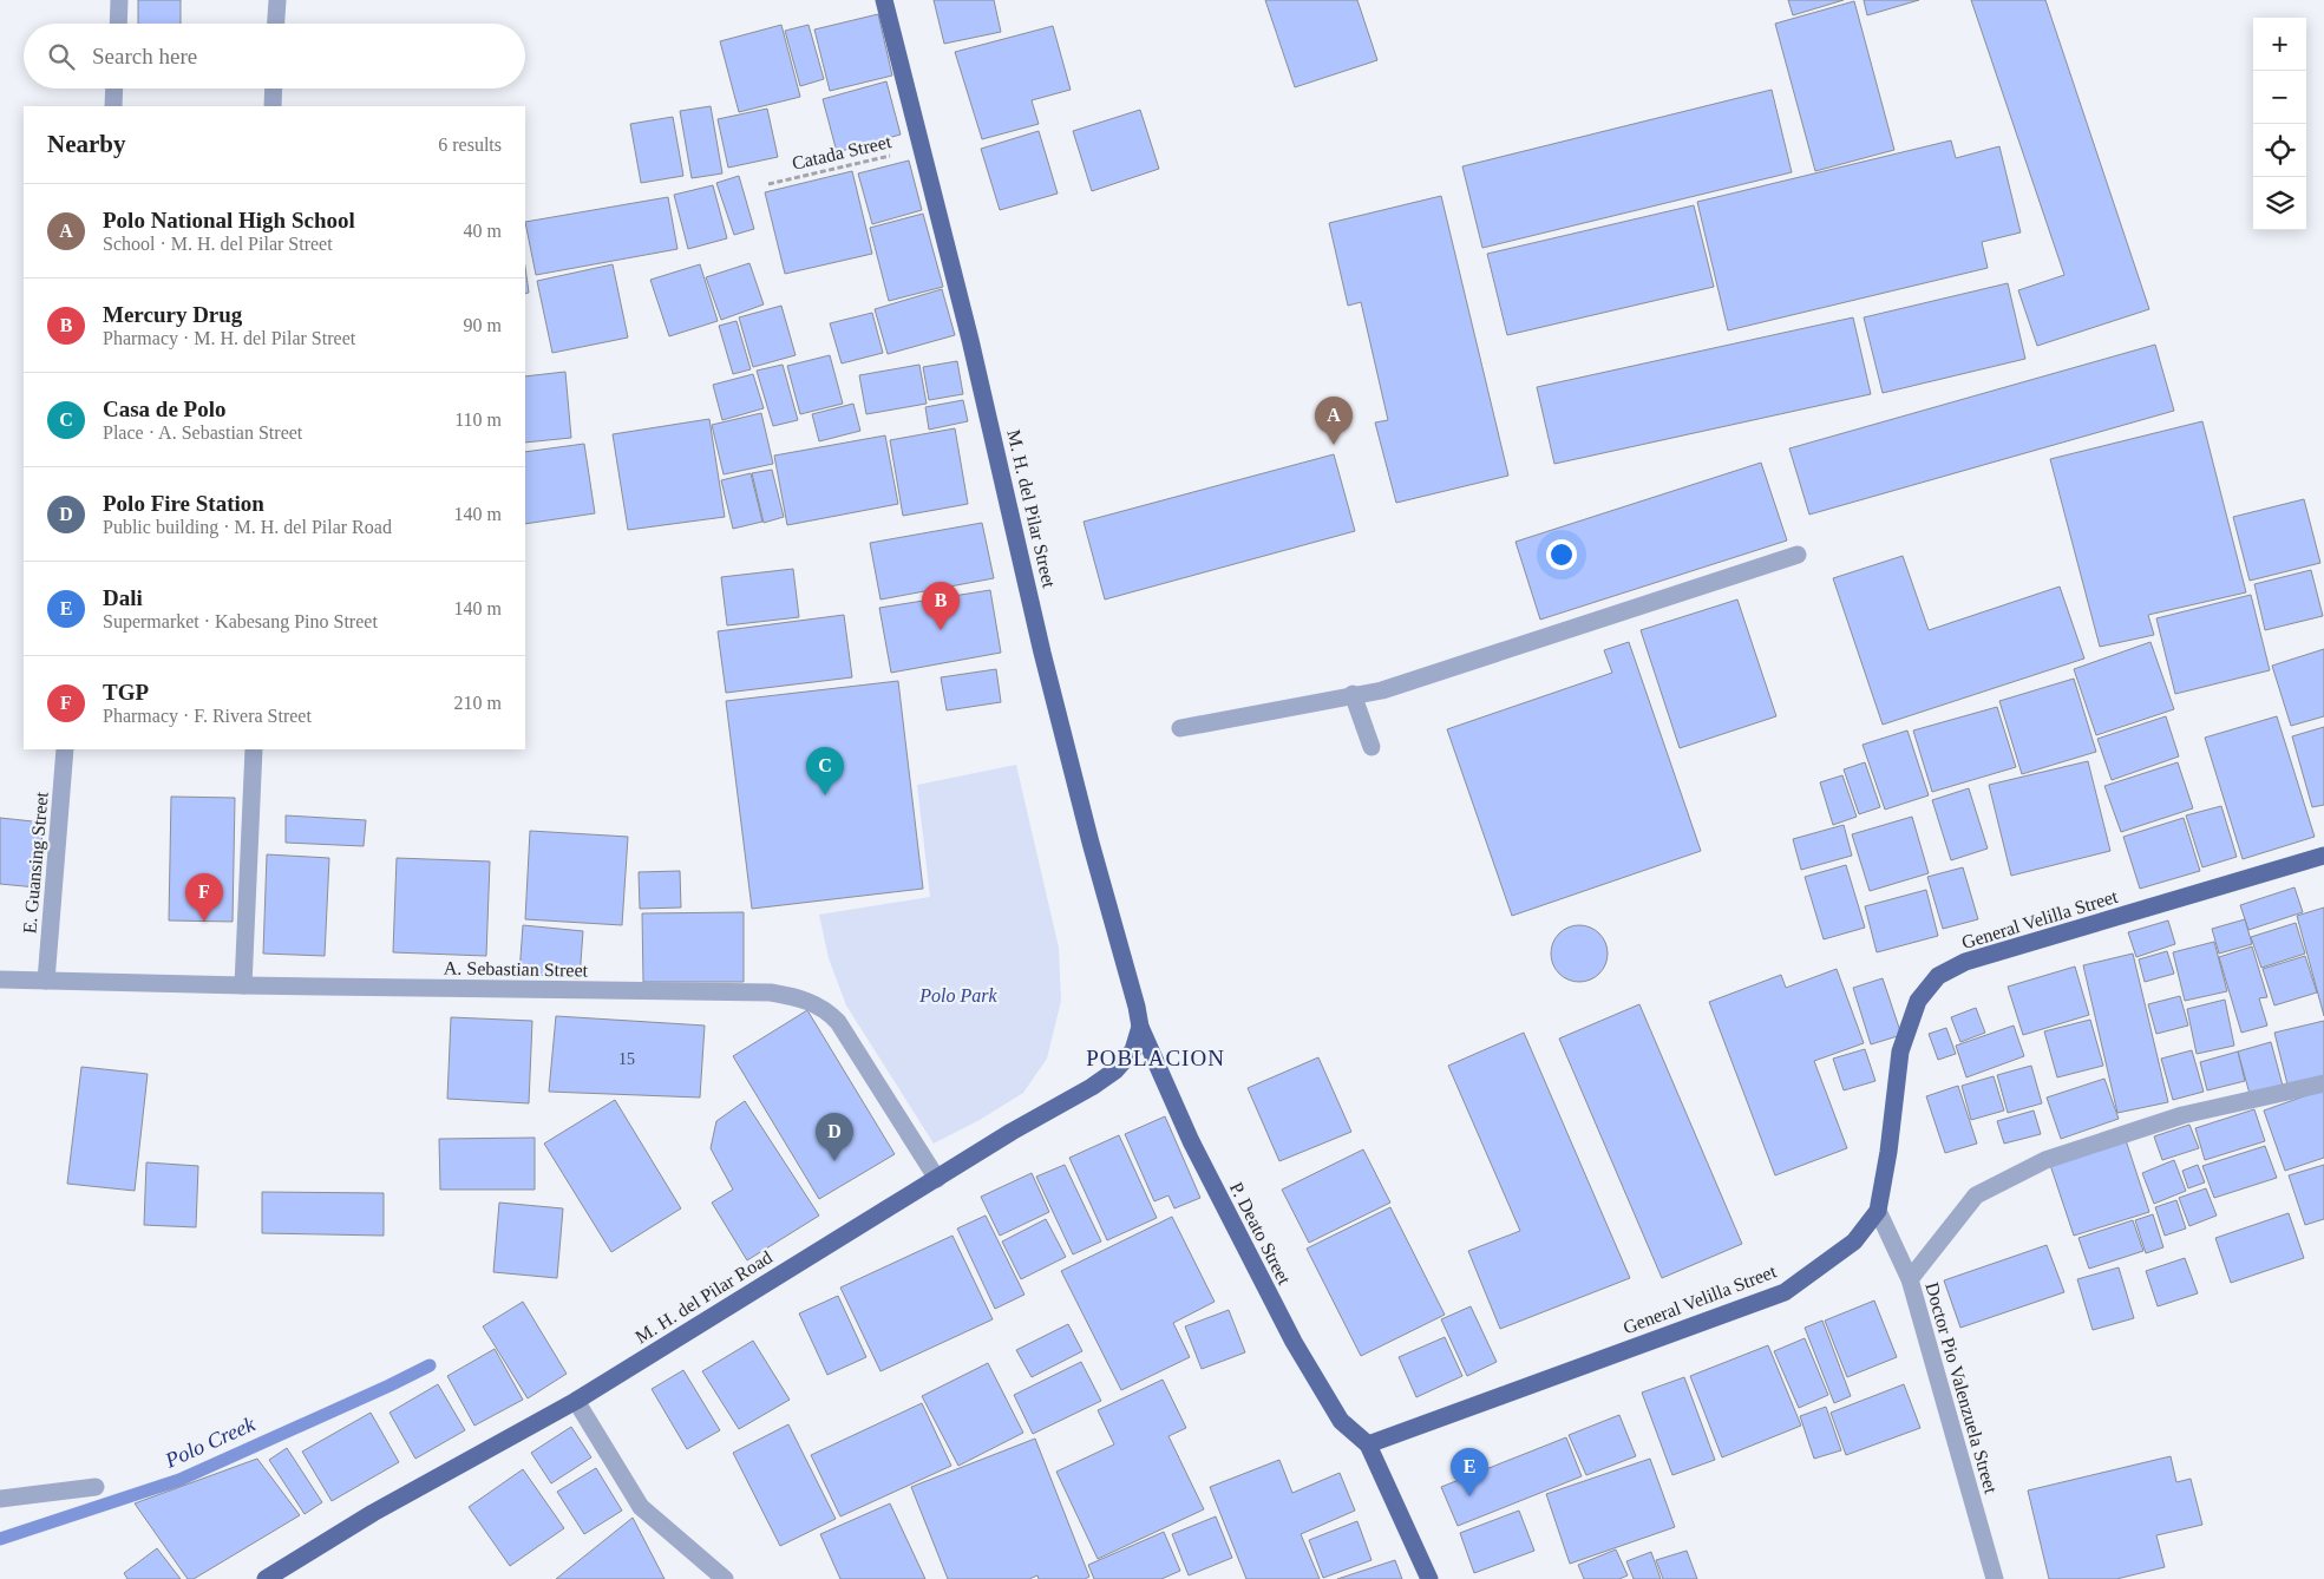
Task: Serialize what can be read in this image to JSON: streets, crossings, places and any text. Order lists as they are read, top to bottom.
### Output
{
  "streets": {
    "main road": [
      "M. H. del Pilar Street",
      "General Velilla Street",
      "P. Deato Street",
      "M. H. del Pilar Road"
    ],
    "street": ["E. Guansing Street", "A. Sebastian Street", "Doctor Pio Valenzuela Street"],
    "path": ["Catada Street"]
  },
  "crossings": [
    ["Catada Street", "M. H. del Pilar Street"],
    ["M. H. del Pilar Street", "P. Deato Street"],
    ["M. H. del Pilar Street", "M. H. del Pilar Road"],
    ["E. Guansing Street", "A. Sebastian Street"],
    ["General Velilla Street", "P. Deato Street"],
    ["General Velilla Street", "Doctor Pio Valenzuela Street"],
    ["A. Sebastian Street", "M. H. del Pilar Road"],
    ["P. Deato Street", "M. H. del Pilar Road"]
  ],
  "districts": ["POBLACION"],
  "water": ["Polo Creek"],
  "parks": ["Polo Park"],
  "house_numbers": ["15"],
  "page": {
    "map_buttons": ["+", "−"],
    "search": "Search here",
    "heading": ["Nearby", "6 results"],
    "list": [
      {
        "mark": "A",
        "name": "Polo National High School",
        "note": "School · M. H. del Pilar Street",
        "value": "40 m"
      },
      {
        "mark": "B",
        "name": "Mercury Drug",
        "note": "Pharmacy · M. H. del Pilar Street",
        "value": "90 m"
      },
      {
        "mark": "C",
        "name": "Casa de Polo",
        "note": "Place · A. Sebastian Street",
        "value": "110 m"
      },
      {
        "mark": "D",
        "name": "Polo Fire Station",
        "note": "Public building · M. H. del Pilar Road",
        "value": "140 m"
      },
      {
        "mark": "E",
        "name": "Dali",
        "note": "Supermarket · Kabesang Pino Street",
        "value": "140 m"
      },
      {
        "mark": "F",
        "name": "TGP",
        "note": "Pharmacy · F. Rivera Street",
        "value": "210 m"
      }
    ],
    "pins": [
      "A",
      "B",
      "C",
      "F",
      "D",
      "E"
    ]
  }
}
